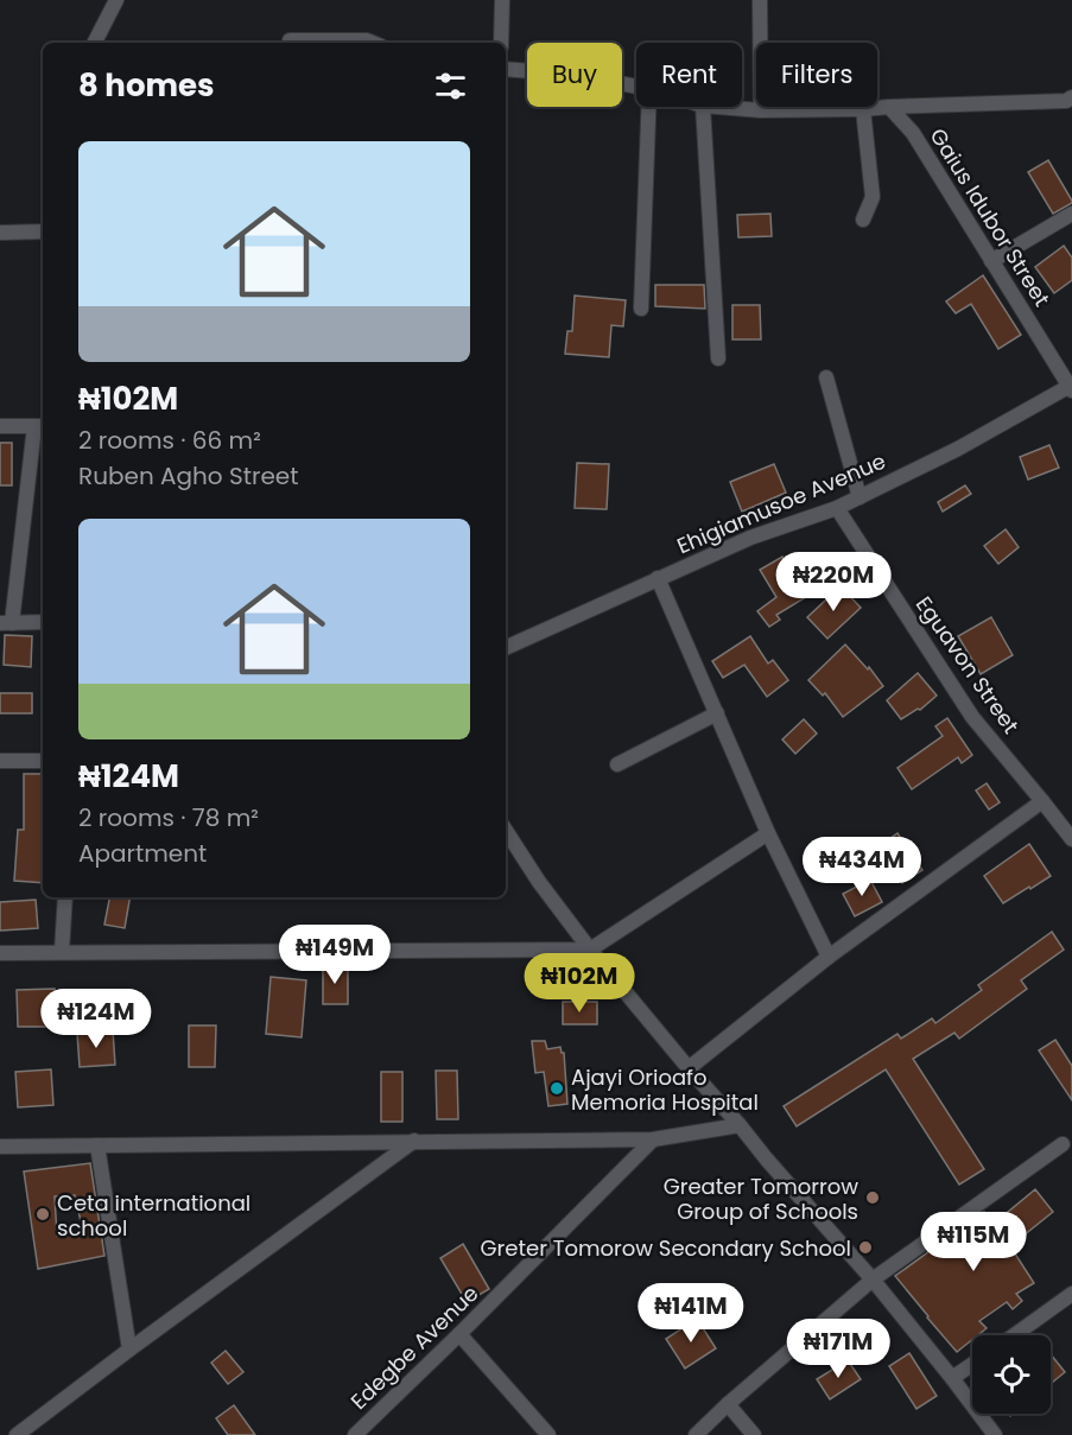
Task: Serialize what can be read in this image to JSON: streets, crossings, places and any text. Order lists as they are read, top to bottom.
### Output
{
  "streets": {
    "street": [
      "Gaius Idubor Street",
      "Ehigiamusoe Avenue",
      "Eguavon Street",
      "Edegbe Avenue"
    ]
  },
  "crossings": [
    ["Gaius Idubor Street", "Ehigiamusoe Avenue"],
    ["Ehigiamusoe Avenue", "Eguavon Street"]
  ],
  "places": [
    "Ajayi Orioafo Memoria Hospital",
    "Greater Tomorrow Group of Schools",
    "Ceta international school",
    "Greter Tomorow Secondary School"
  ],
  "page": {
    "chip": ["Buy", "Rent", "Filters"],
    "heading": "8 homes",
    "list": [
      {
        "name": "₦102M",
        "note": "2 rooms · 66 m² · Ruben Agho Street"
      },
      {
        "name": "₦124M",
        "note": "2 rooms · 78 m² · Apartment"
      }
    ],
    "price": [
      "₦220M",
      "₦434M",
      "₦149M",
      "₦102M",
      "₦124M",
      "₦115M",
      "₦141M",
      "₦171M"
    ]
  }
}
